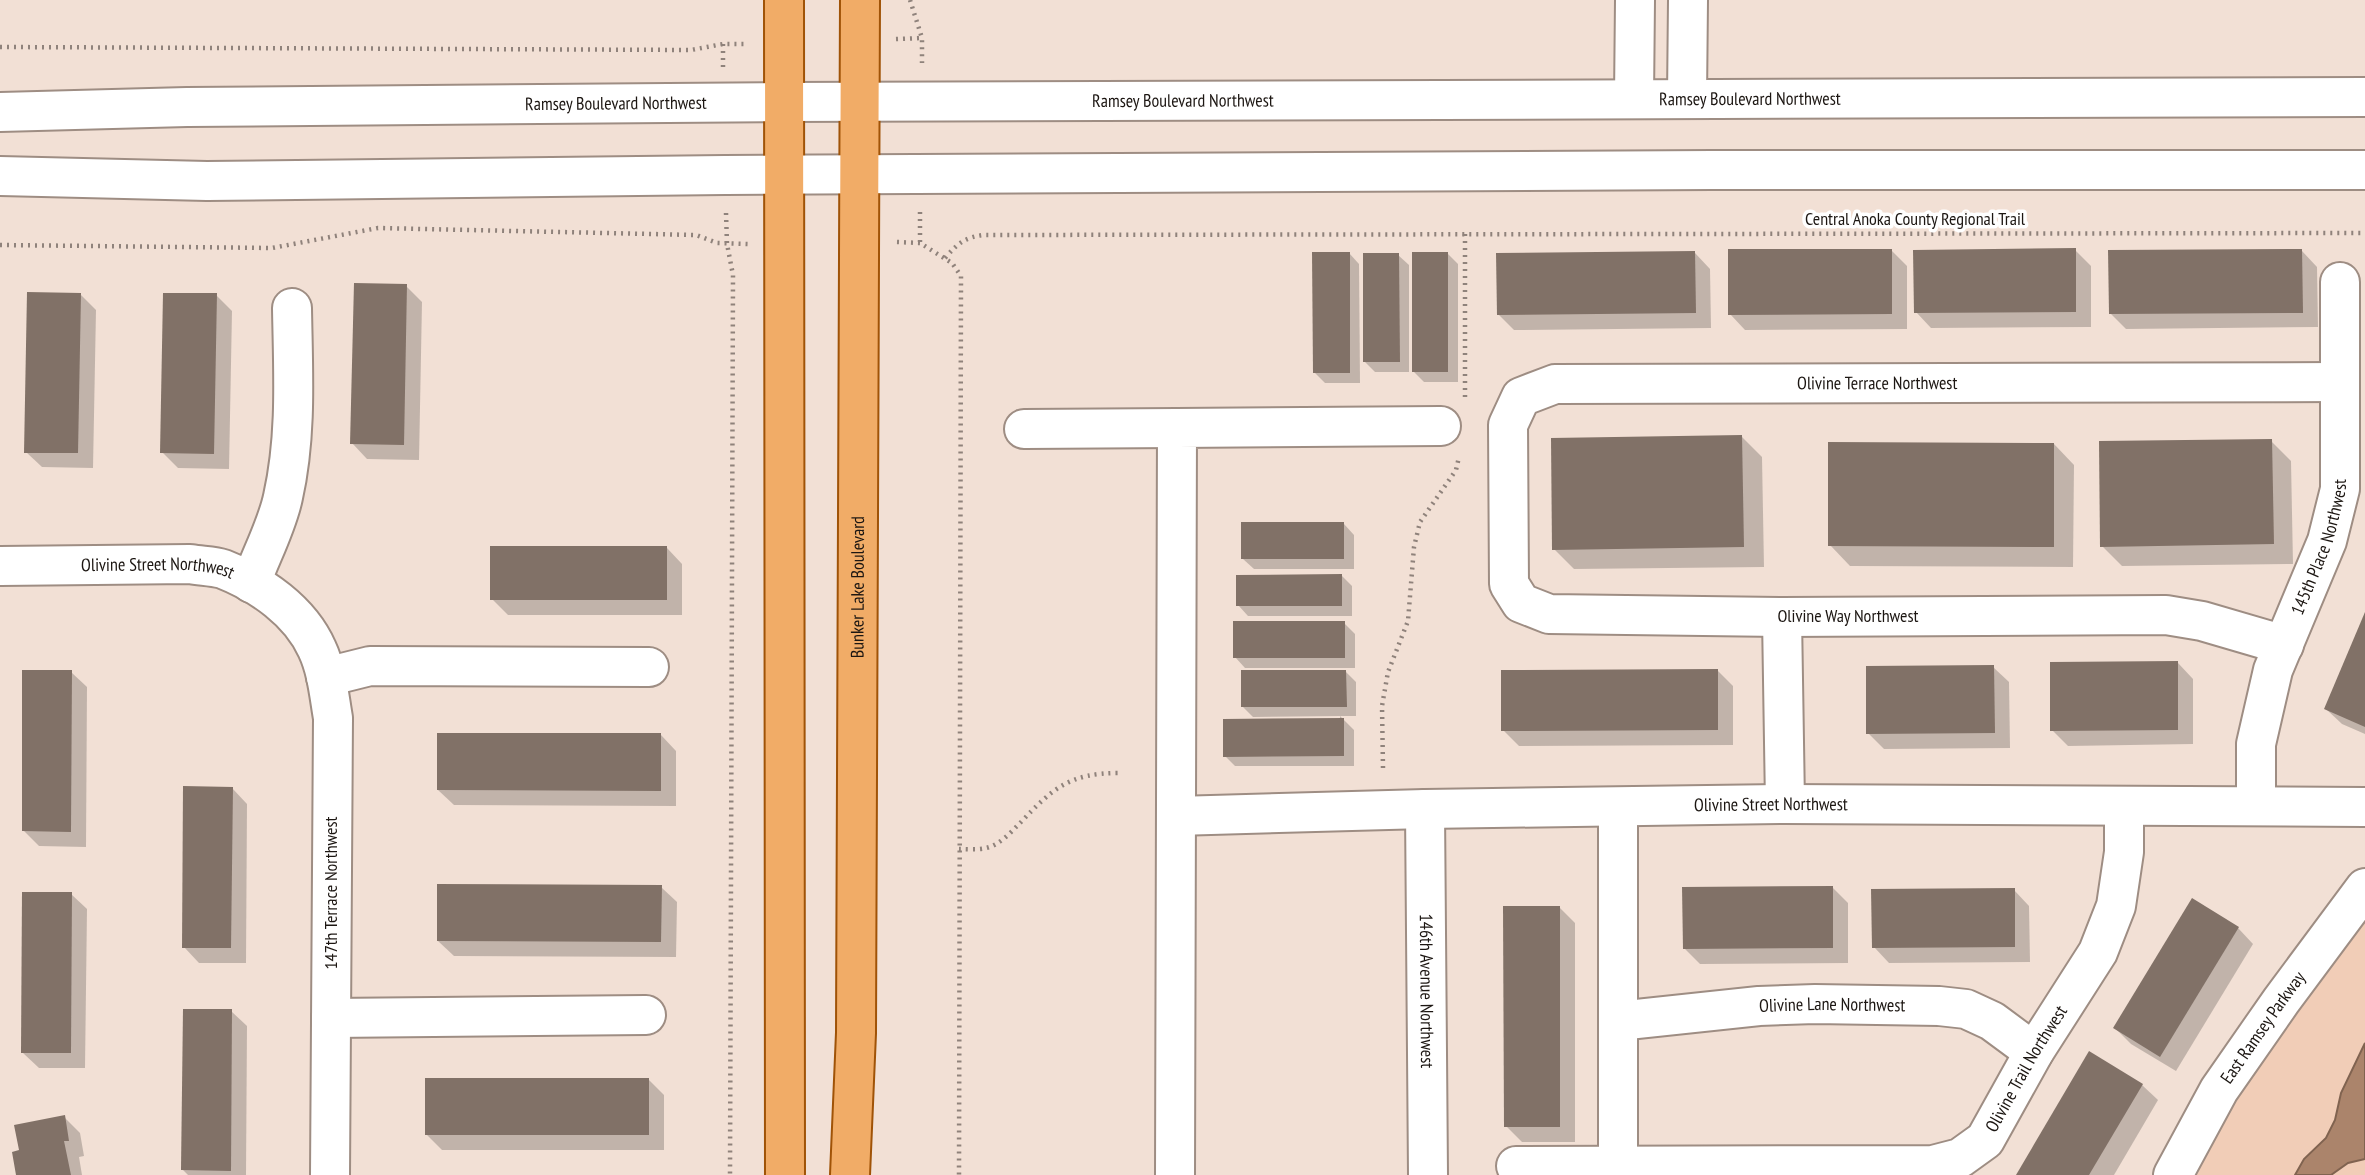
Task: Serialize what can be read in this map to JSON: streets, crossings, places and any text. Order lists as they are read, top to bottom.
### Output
{
  "streets": {
    "main road": ["Bunker Lake Boulevard"],
    "street": [
      "Ramsey Boulevard Northwest",
      "Olivine Terrace Northwest",
      "145th Place Northwest",
      "Olivine Street Northwest",
      "Olivine Way Northwest",
      "147th Terrace Northwest",
      "146th Avenue Northwest",
      "Olivine Lane Northwest",
      "East Ramsey Parkway",
      "Olivine Trail Northwest"
    ],
    "path": ["Central Anoka County Regional Trail"]
  },
  "crossings": [
    ["Ramsey Boulevard Northwest", "Bunker Lake Boulevard"],
    ["Olivine Terrace Northwest", "145th Place Northwest"],
    ["Olivine Terrace Northwest", "Olivine Way Northwest"],
    ["145th Place Northwest", "Olivine Street Northwest"],
    ["145th Place Northwest", "Olivine Way Northwest"],
    ["Olivine Street Northwest", "147th Terrace Northwest"],
    ["Olivine Street Northwest", "146th Avenue Northwest"],
    ["Olivine Street Northwest", "Olivine Trail Northwest"],
    ["Olivine Lane Northwest", "Olivine Trail Northwest"]
  ]
}
